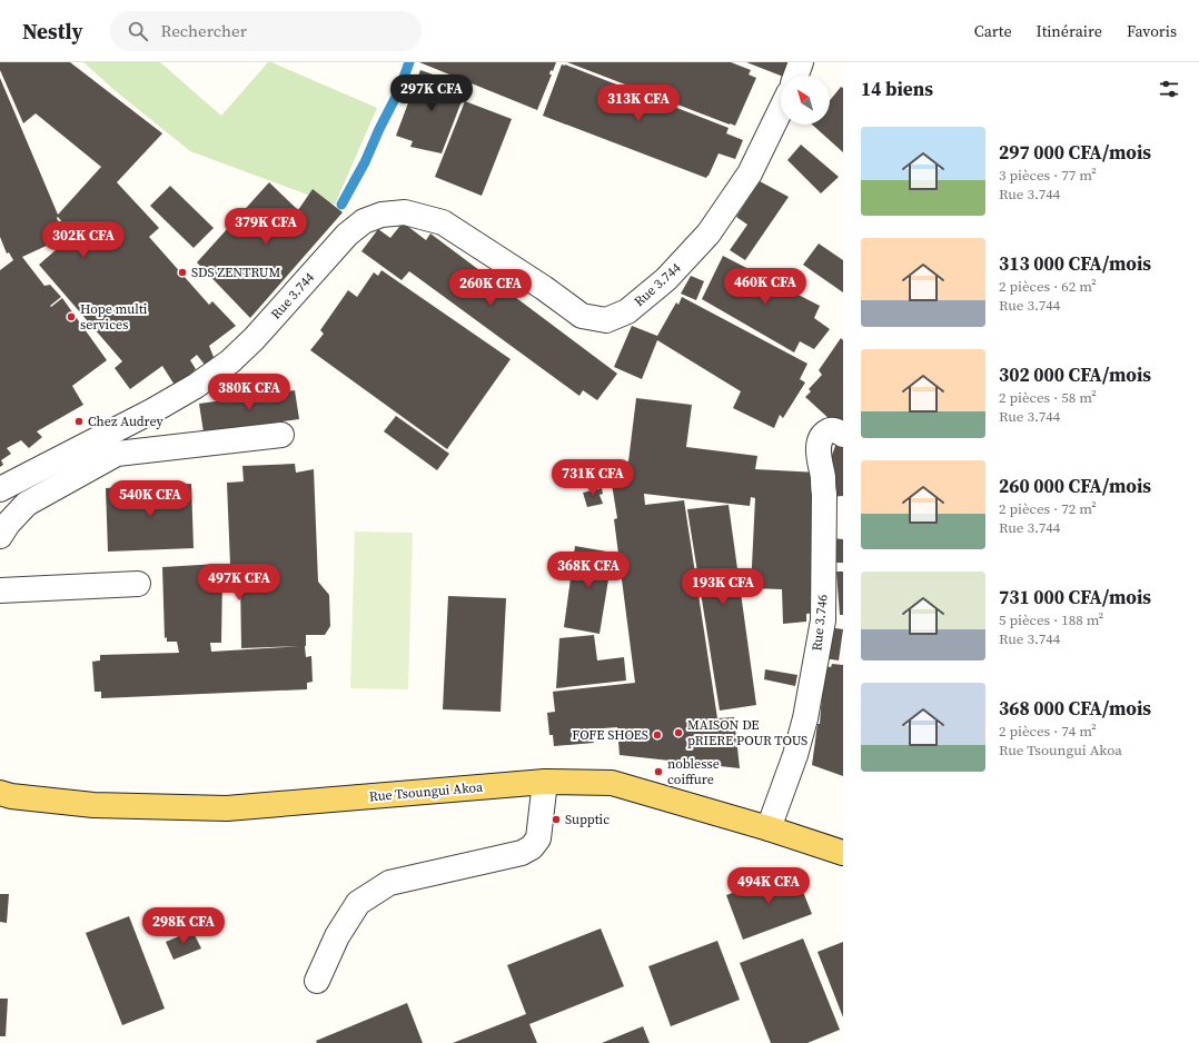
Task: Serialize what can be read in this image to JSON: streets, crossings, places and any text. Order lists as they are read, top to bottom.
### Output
{
  "streets": {
    "main road": ["Rue Tsoungui Akoa"],
    "street": ["Rue 3.744", "Rue 3.746"]
  },
  "crossings": [
    ["Rue 3.746", "Rue Tsoungui Akoa"]
  ],
  "places": [
    "SDS ZENTRUM",
    "Hope multi services",
    "Chez Audrey",
    "MAISON DE pRIERE POUR TOUS",
    "FOFE SHOES",
    "noblesse coiffure",
    "Supptic"
  ],
  "north": "top left",
  "page": {
    "header": "Nestly",
    "search": "Rechercher",
    "nav": ["Carte", "Itinéraire", "Favoris"],
    "heading": "14 biens",
    "price": [
      "297K CFA",
      "313K CFA",
      "379K CFA",
      "302K CFA",
      "460K CFA",
      "260K CFA",
      "380K CFA",
      "731K CFA",
      "540K CFA",
      "368K CFA",
      "497K CFA",
      "193K CFA",
      "494K CFA",
      "298K CFA"
    ],
    "list": [
      {
        "name": "297 000 CFA/mois",
        "note": "3 pièces · 77 m² · Rue 3.744"
      },
      {
        "name": "313 000 CFA/mois",
        "note": "2 pièces · 62 m² · Rue 3.744"
      },
      {
        "name": "302 000 CFA/mois",
        "note": "2 pièces · 58 m² · Rue 3.744"
      },
      {
        "name": "260 000 CFA/mois",
        "note": "2 pièces · 72 m² · Rue 3.744"
      },
      {
        "name": "731 000 CFA/mois",
        "note": "5 pièces · 188 m² · Rue 3.744"
      },
      {
        "name": "368 000 CFA/mois",
        "note": "2 pièces · 74 m² · Rue Tsoungui Akoa"
      }
    ]
  }
}
